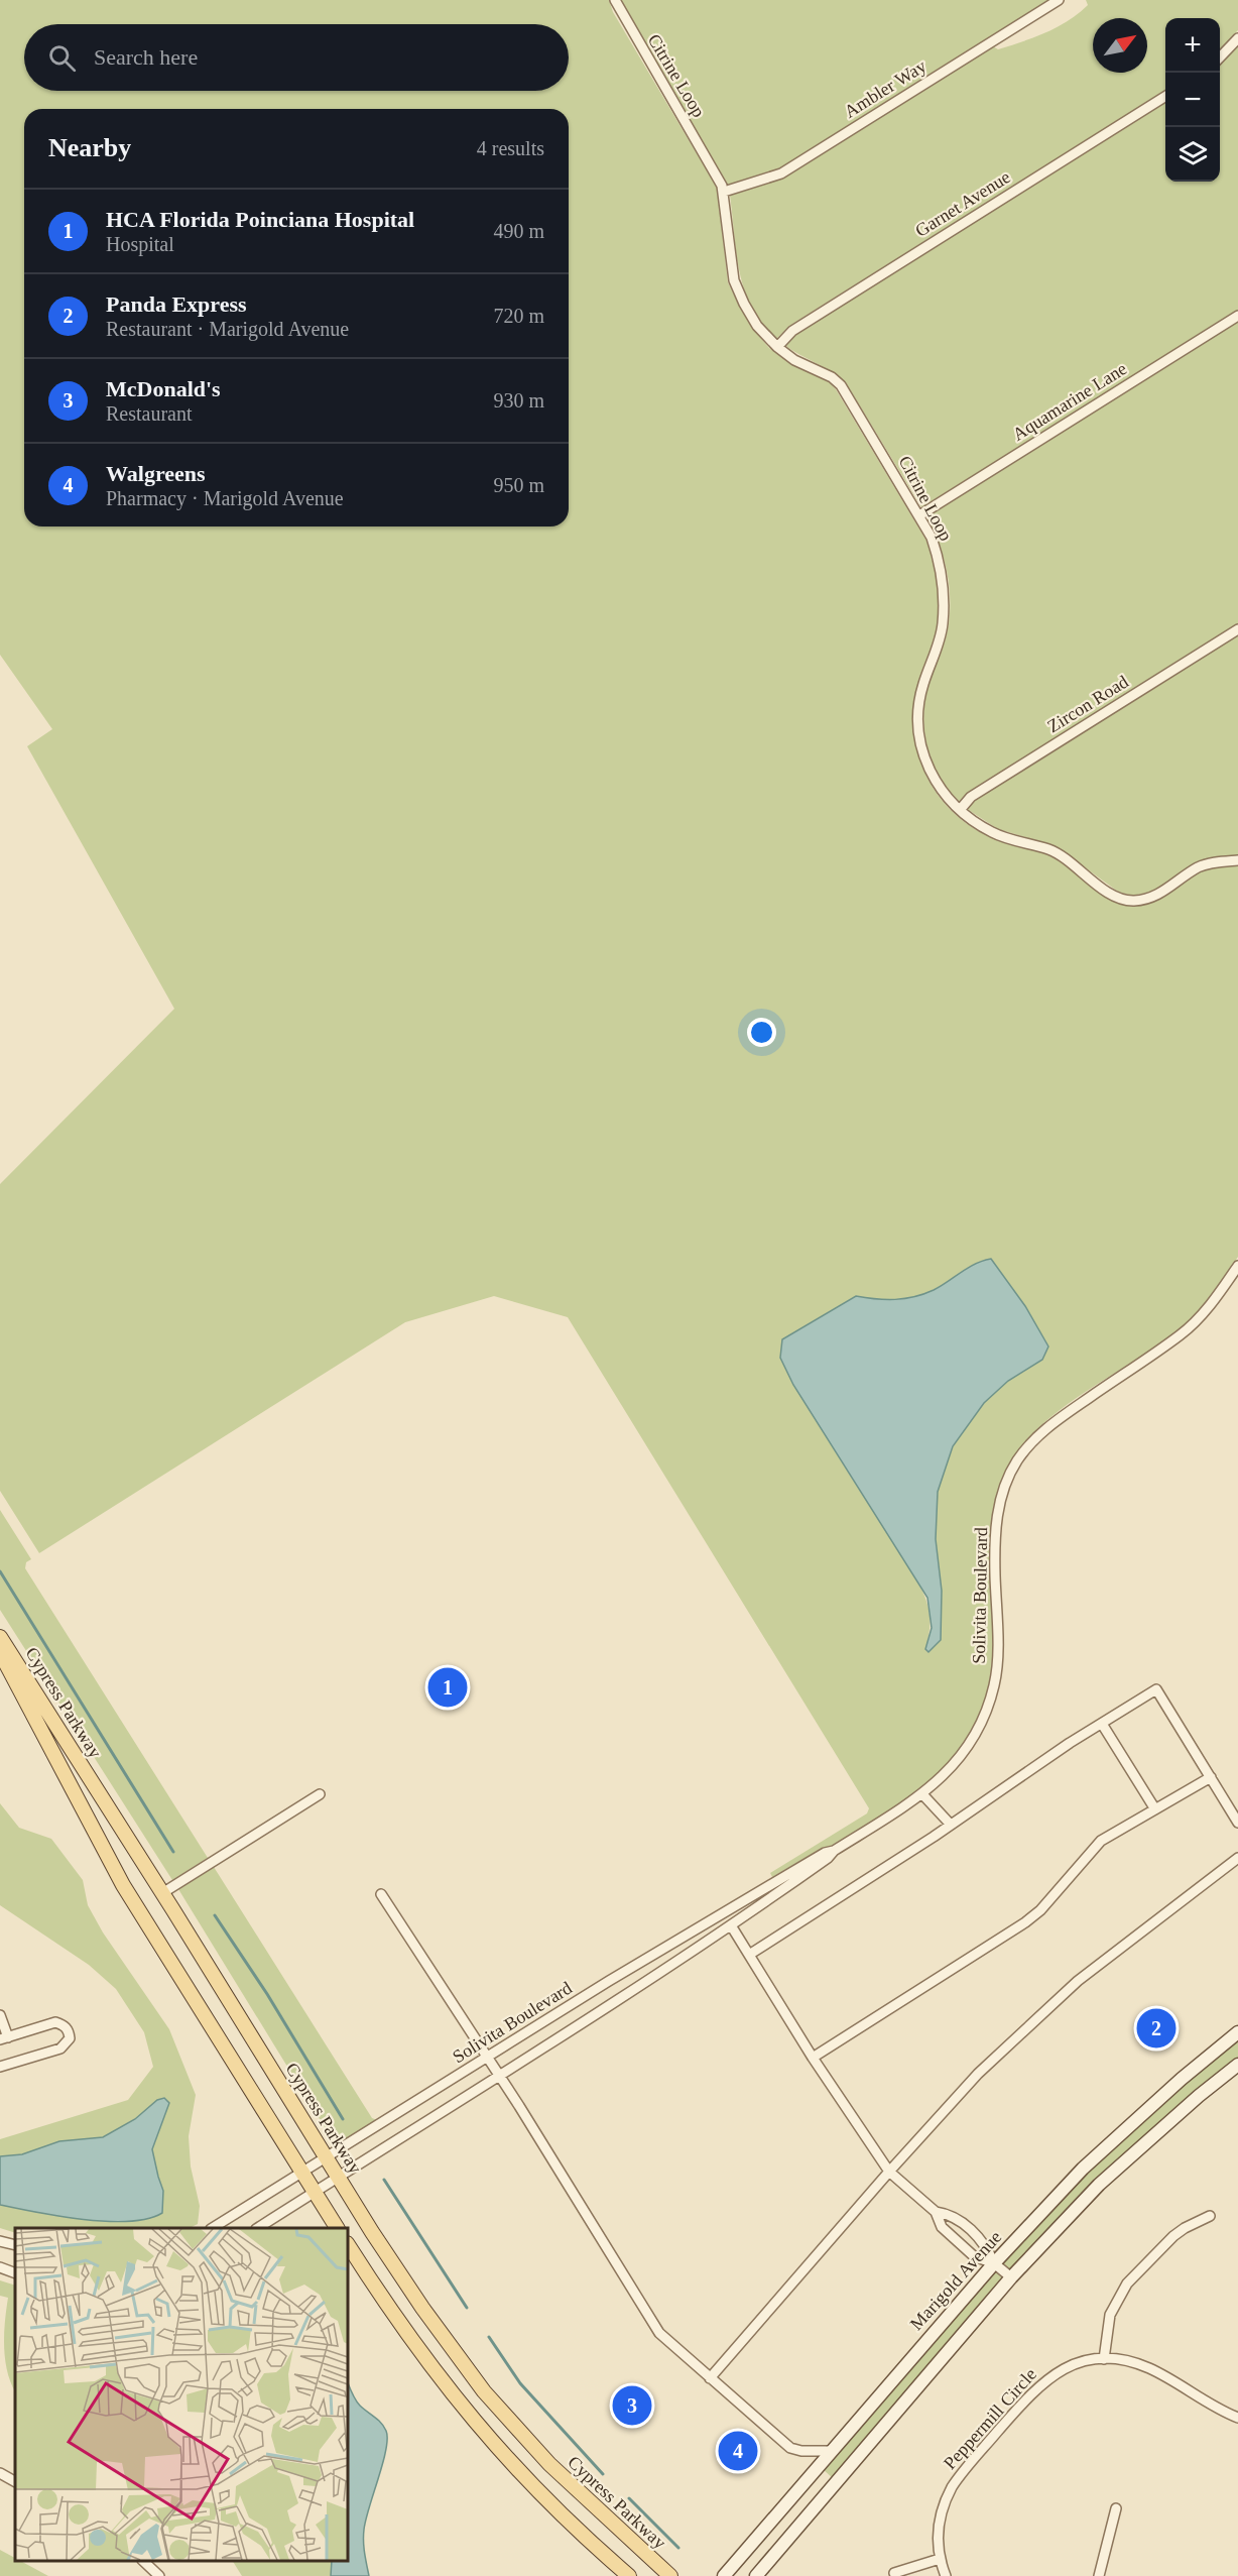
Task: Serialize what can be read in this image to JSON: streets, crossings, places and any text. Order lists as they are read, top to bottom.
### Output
{
  "streets": {
    "main road": ["Cypress Parkway", "Marigold Avenue"],
    "street": [
      "Citrine Loop",
      "Ambler Way",
      "Garnet Avenue",
      "Aquamarine Lane",
      "Zircon Road",
      "Solivita Boulevard",
      "Peppermill Circle"
    ]
  },
  "crossings": [
    ["Citrine Loop", "Ambler Way"],
    ["Citrine Loop", "Garnet Avenue"],
    ["Citrine Loop", "Aquamarine Lane"],
    ["Citrine Loop", "Zircon Road"],
    ["Solivita Boulevard", "Cypress Parkway"]
  ],
  "north": "top right",
  "page": {
    "map_buttons": ["+", "−"],
    "search": "Search here",
    "heading": ["Nearby", "4 results"],
    "list": [
      {
        "mark": "1",
        "name": "HCA Florida Poinciana Hospital",
        "note": "Hospital",
        "value": "490 m"
      },
      {
        "mark": "2",
        "name": "Panda Express",
        "note": "Restaurant · Marigold Avenue",
        "value": "720 m"
      },
      {
        "mark": "3",
        "name": "McDonald's",
        "note": "Restaurant",
        "value": "930 m"
      },
      {
        "mark": "4",
        "name": "Walgreens",
        "note": "Pharmacy · Marigold Avenue",
        "value": "950 m"
      }
    ],
    "pins": [
      "1",
      "2",
      "3",
      "4"
    ]
  }
}
